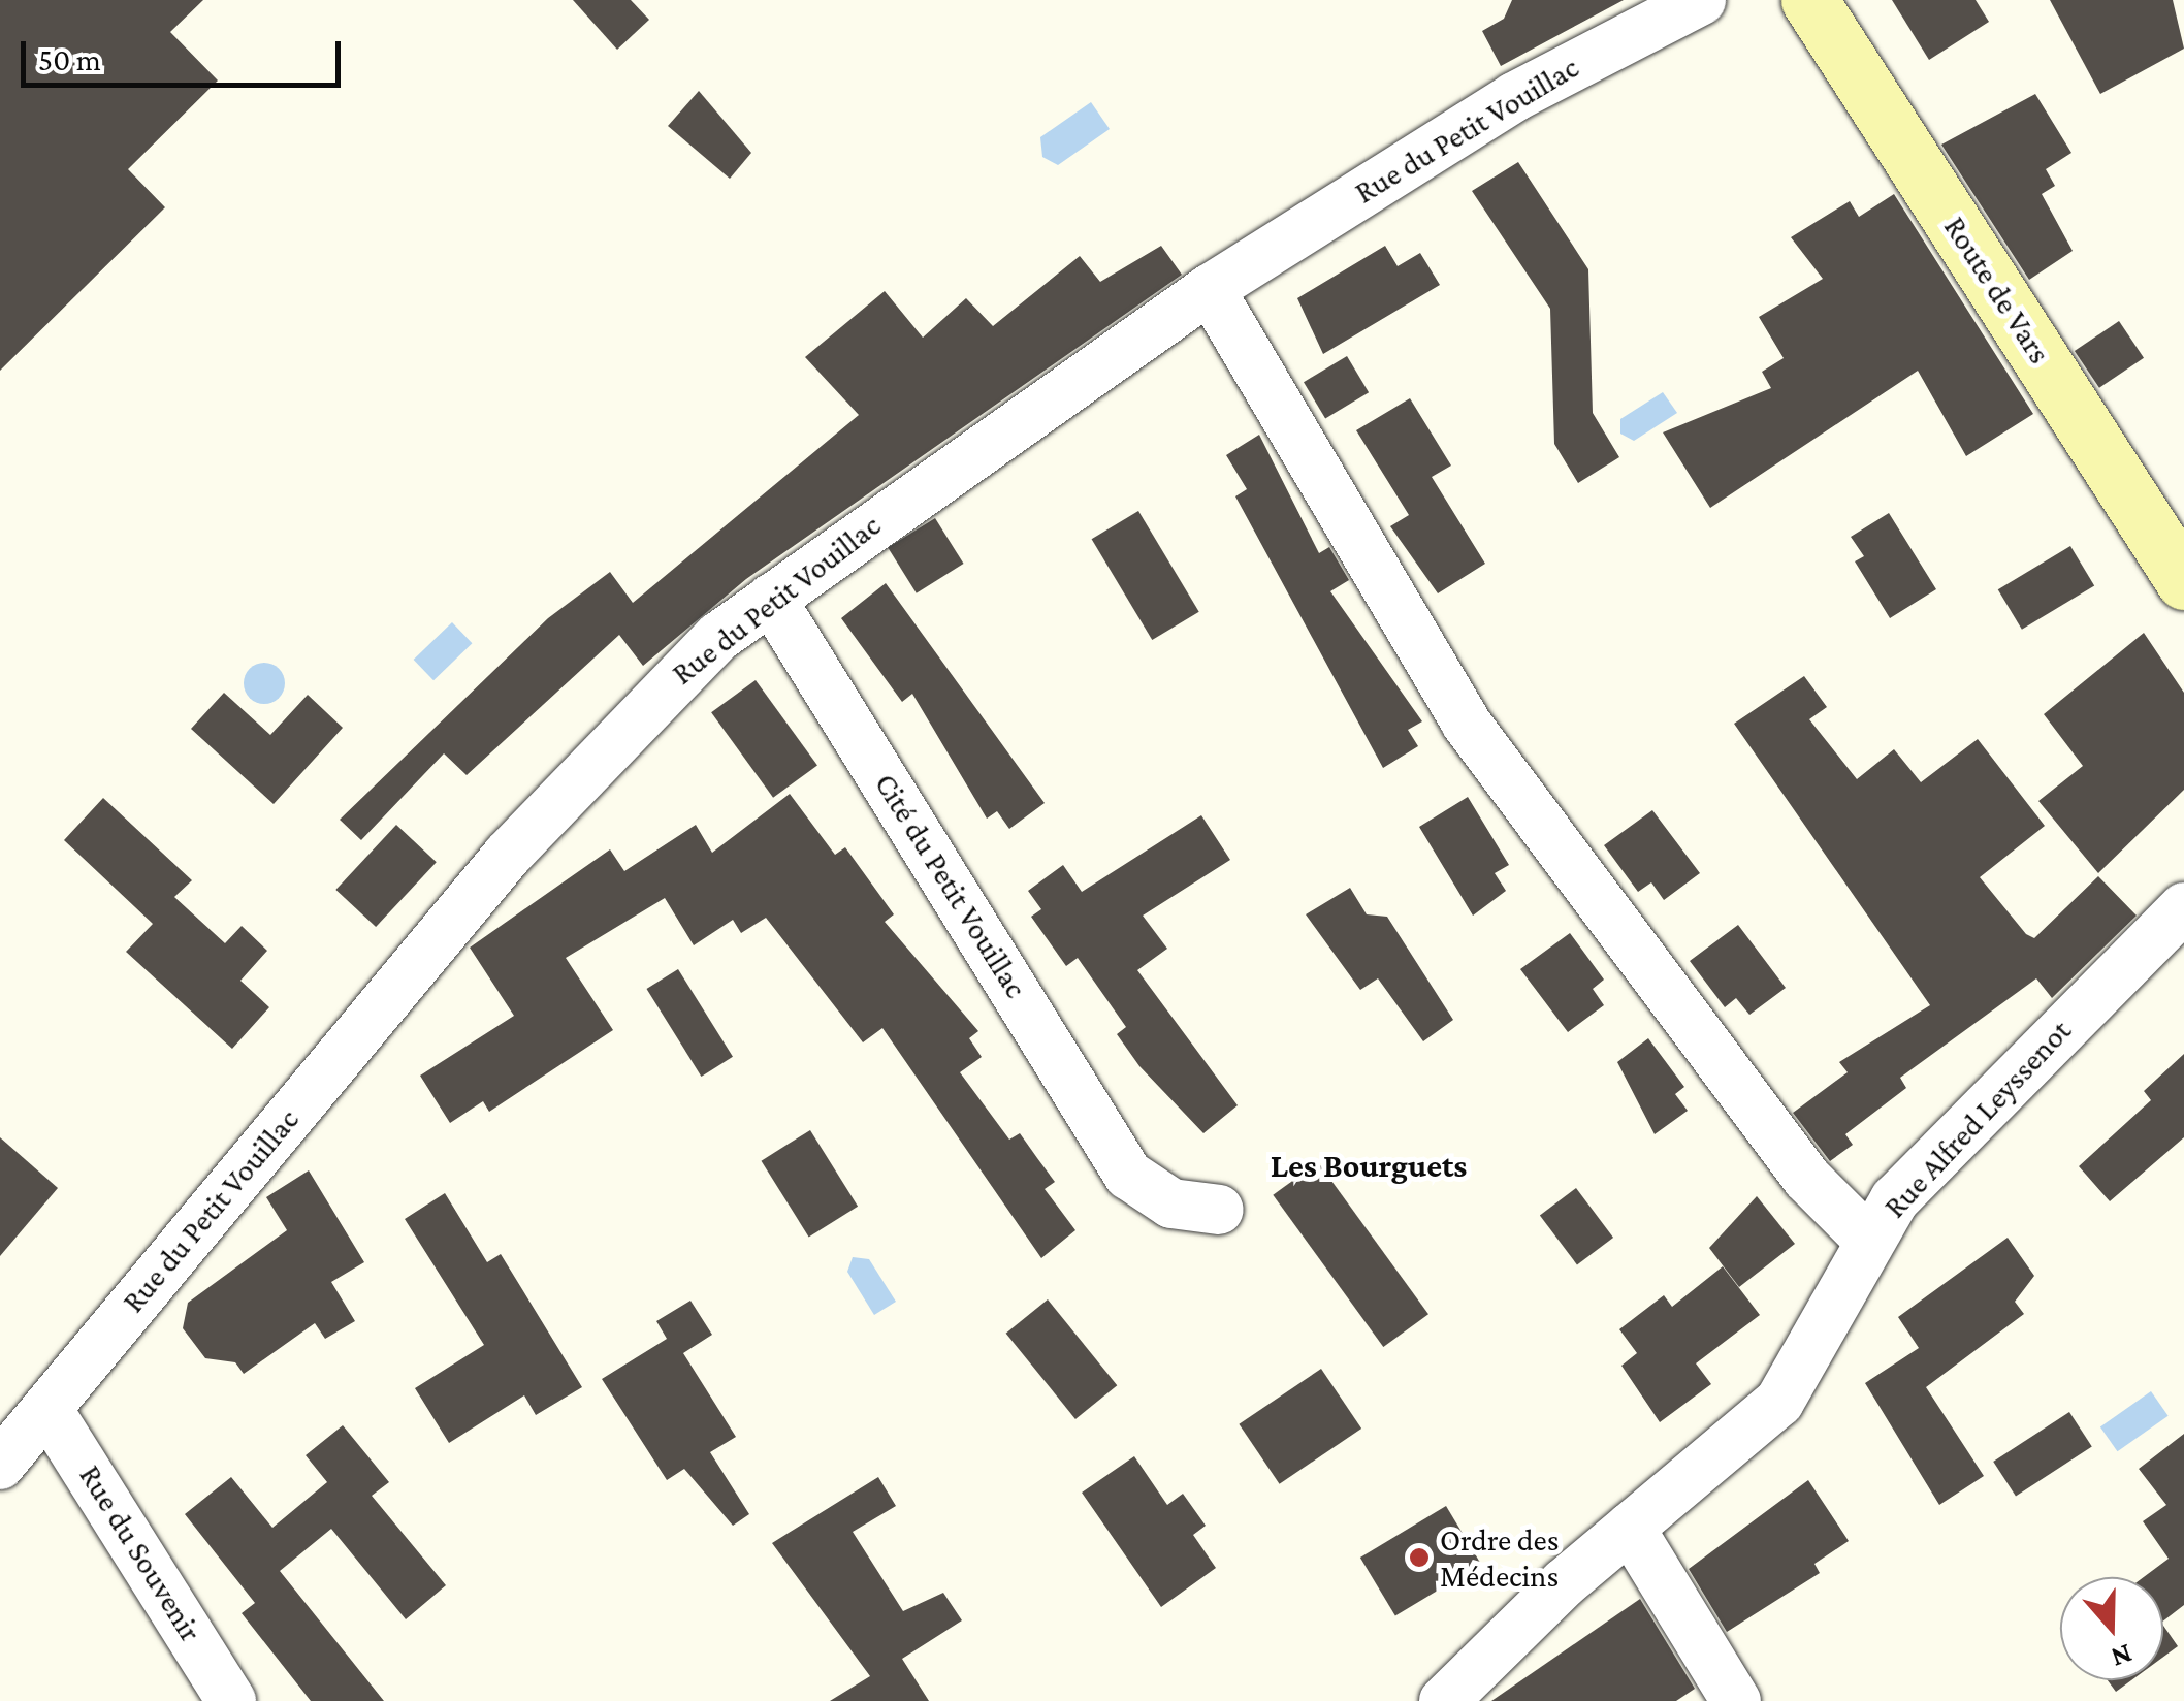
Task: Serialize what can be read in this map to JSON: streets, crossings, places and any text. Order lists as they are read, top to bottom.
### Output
{
  "streets": {
    "main road": ["Route de Vars"],
    "street": [
      "Rue du Petit Vouillac",
      "Cité du Petit Vouillac",
      "Rue Alfred Leyssenot",
      "Rue du Souvenir"
    ]
  },
  "crossings": [
    ["Rue du Petit Vouillac", "Cité du Petit Vouillac"],
    ["Rue du Petit Vouillac", "Rue du Souvenir"]
  ],
  "districts": ["Les Bourguets"],
  "places": ["Ordre des Médecins"],
  "scale_bar": "50 m",
  "north": "bottom"
}
